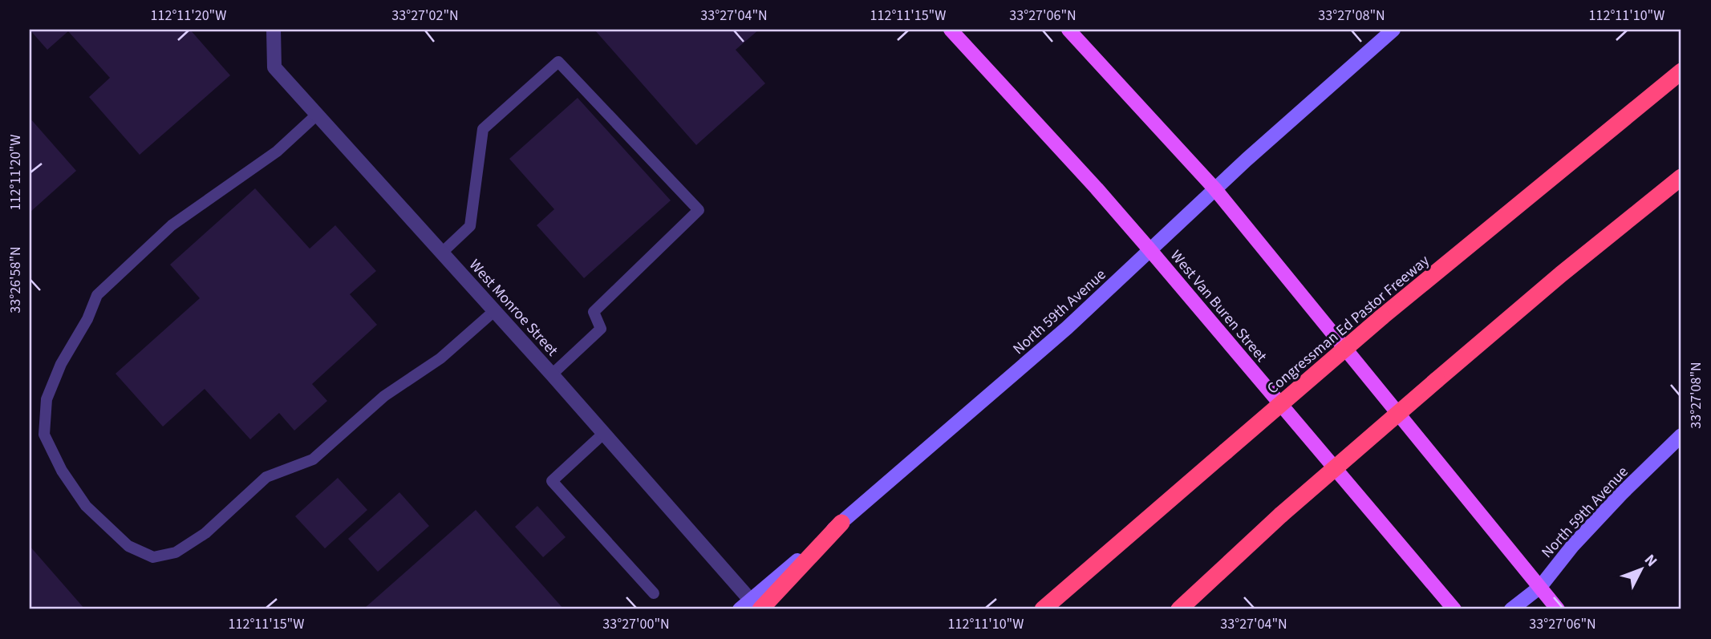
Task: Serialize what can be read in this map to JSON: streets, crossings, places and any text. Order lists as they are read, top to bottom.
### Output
{
  "streets": {
    "highway": ["Congressman Ed Pastor Freeway"],
    "main road": ["West Van Buren Street", "North 59th Avenue"],
    "street": ["West Monroe Street"]
  },
  "crossings": [
    ["West Van Buren Street", "North 59th Avenue"]
  ],
  "north": "top right",
  "coordinates": [
    "112°11'20\"W",
    "33°27'02\"N",
    "33°27'04\"N",
    "112°11'15\"W",
    "33°27'06\"N",
    "33°27'08\"N",
    "112°11'10\"W",
    "33°26'58\"N",
    "33°27'00\"N"
  ]
}
